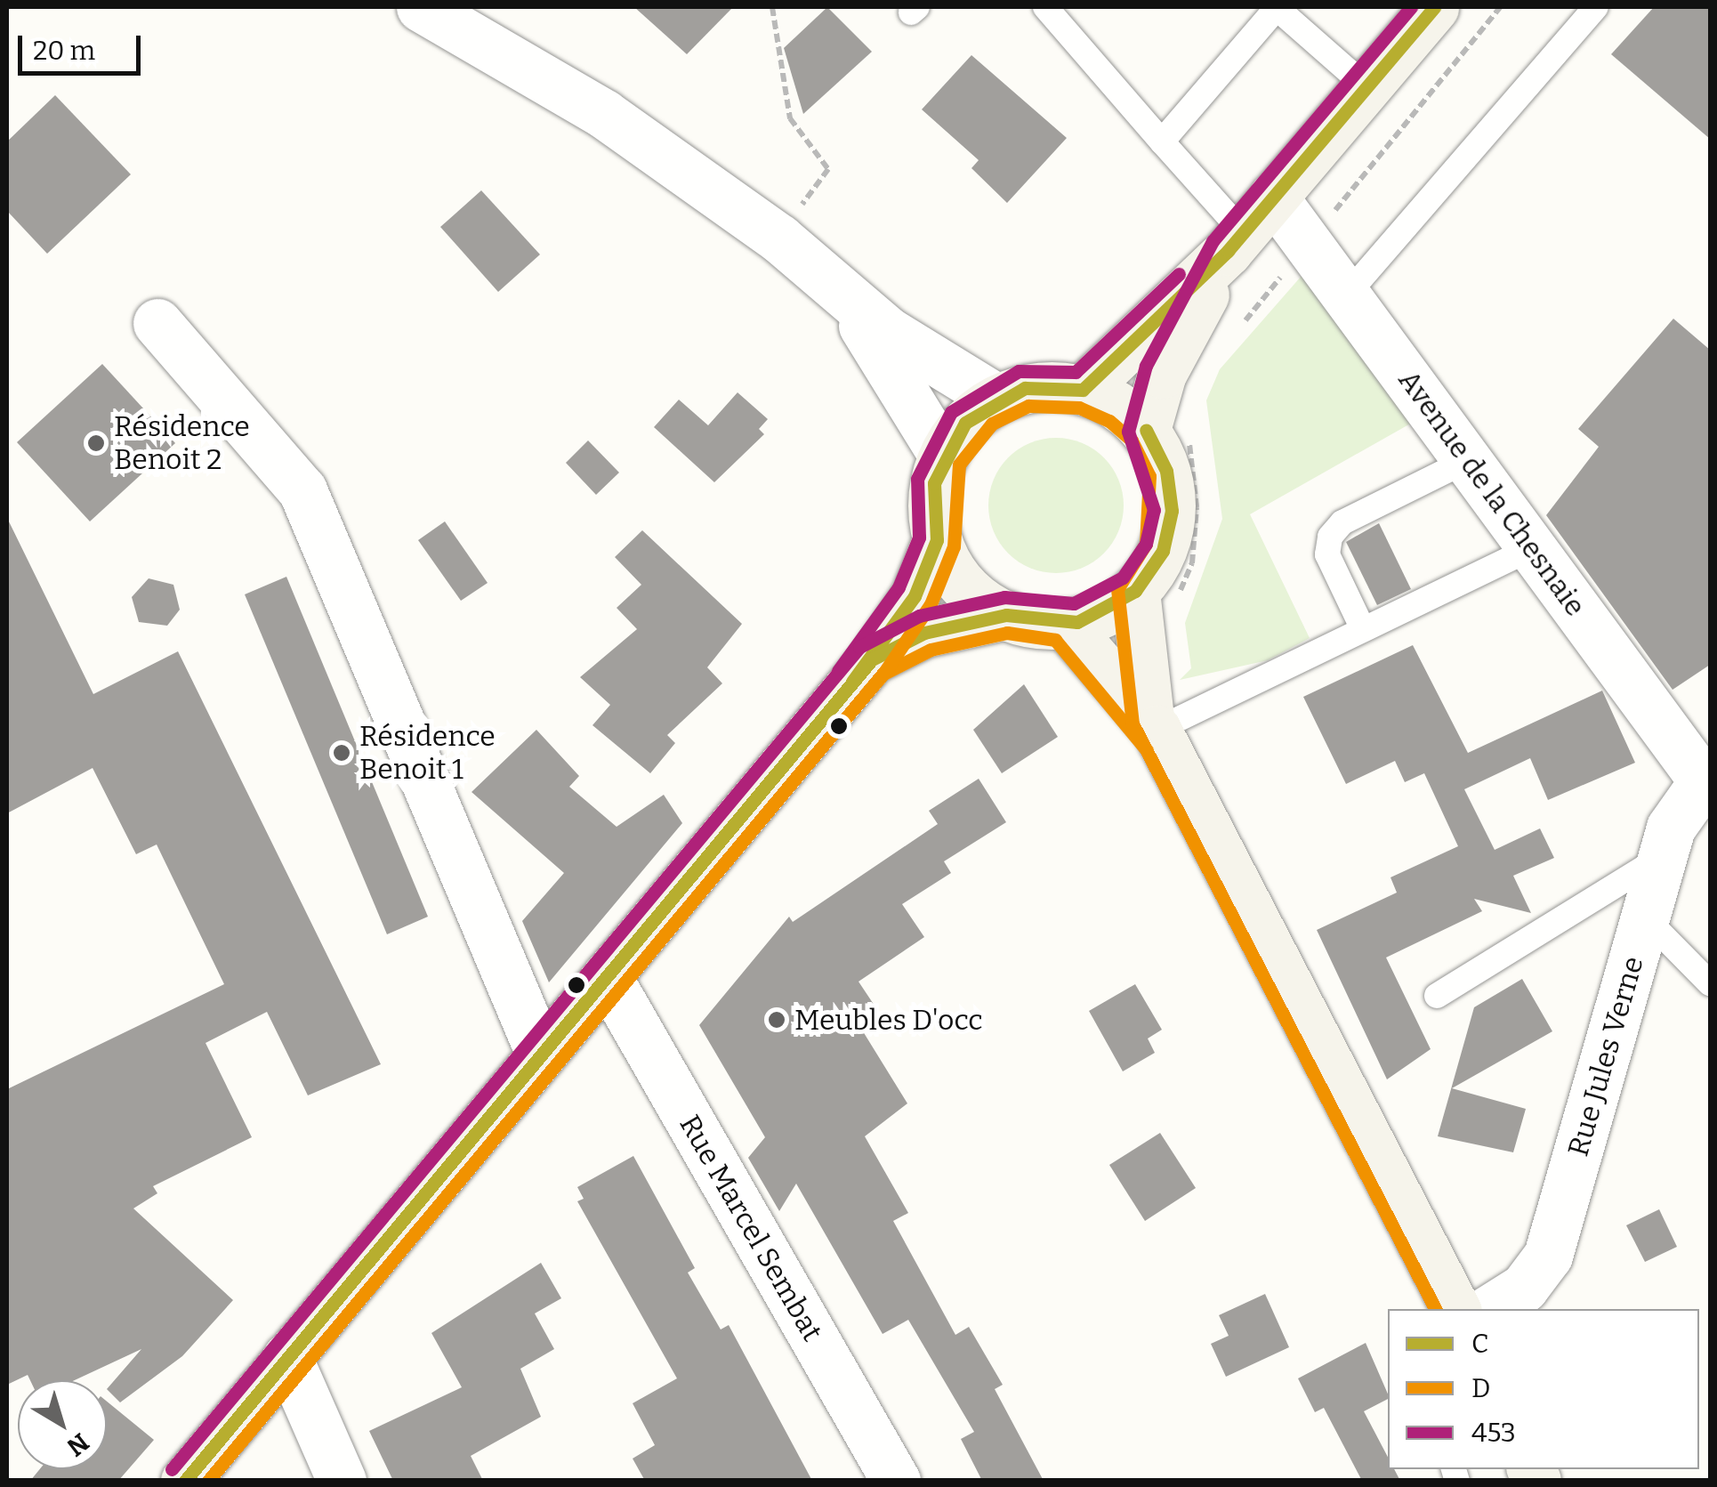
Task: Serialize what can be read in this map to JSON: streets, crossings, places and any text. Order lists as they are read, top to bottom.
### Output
{
  "streets": {
    "street": ["Avenue de la Chesnaie", "Rue Jules Verne", "Rue Marcel Sembat"]
  },
  "crossings": [
    ["Avenue de la Chesnaie", "Rue Jules Verne"]
  ],
  "places": ["Résidence Benoit 2", "Résidence Benoit 1", "Meubles D'occ"],
  "lines": ["transit line C", "transit line 453", "transit line D"],
  "legend": ["C", "D", "453"],
  "scale_bar": "20 m",
  "north": "bottom right"
}
